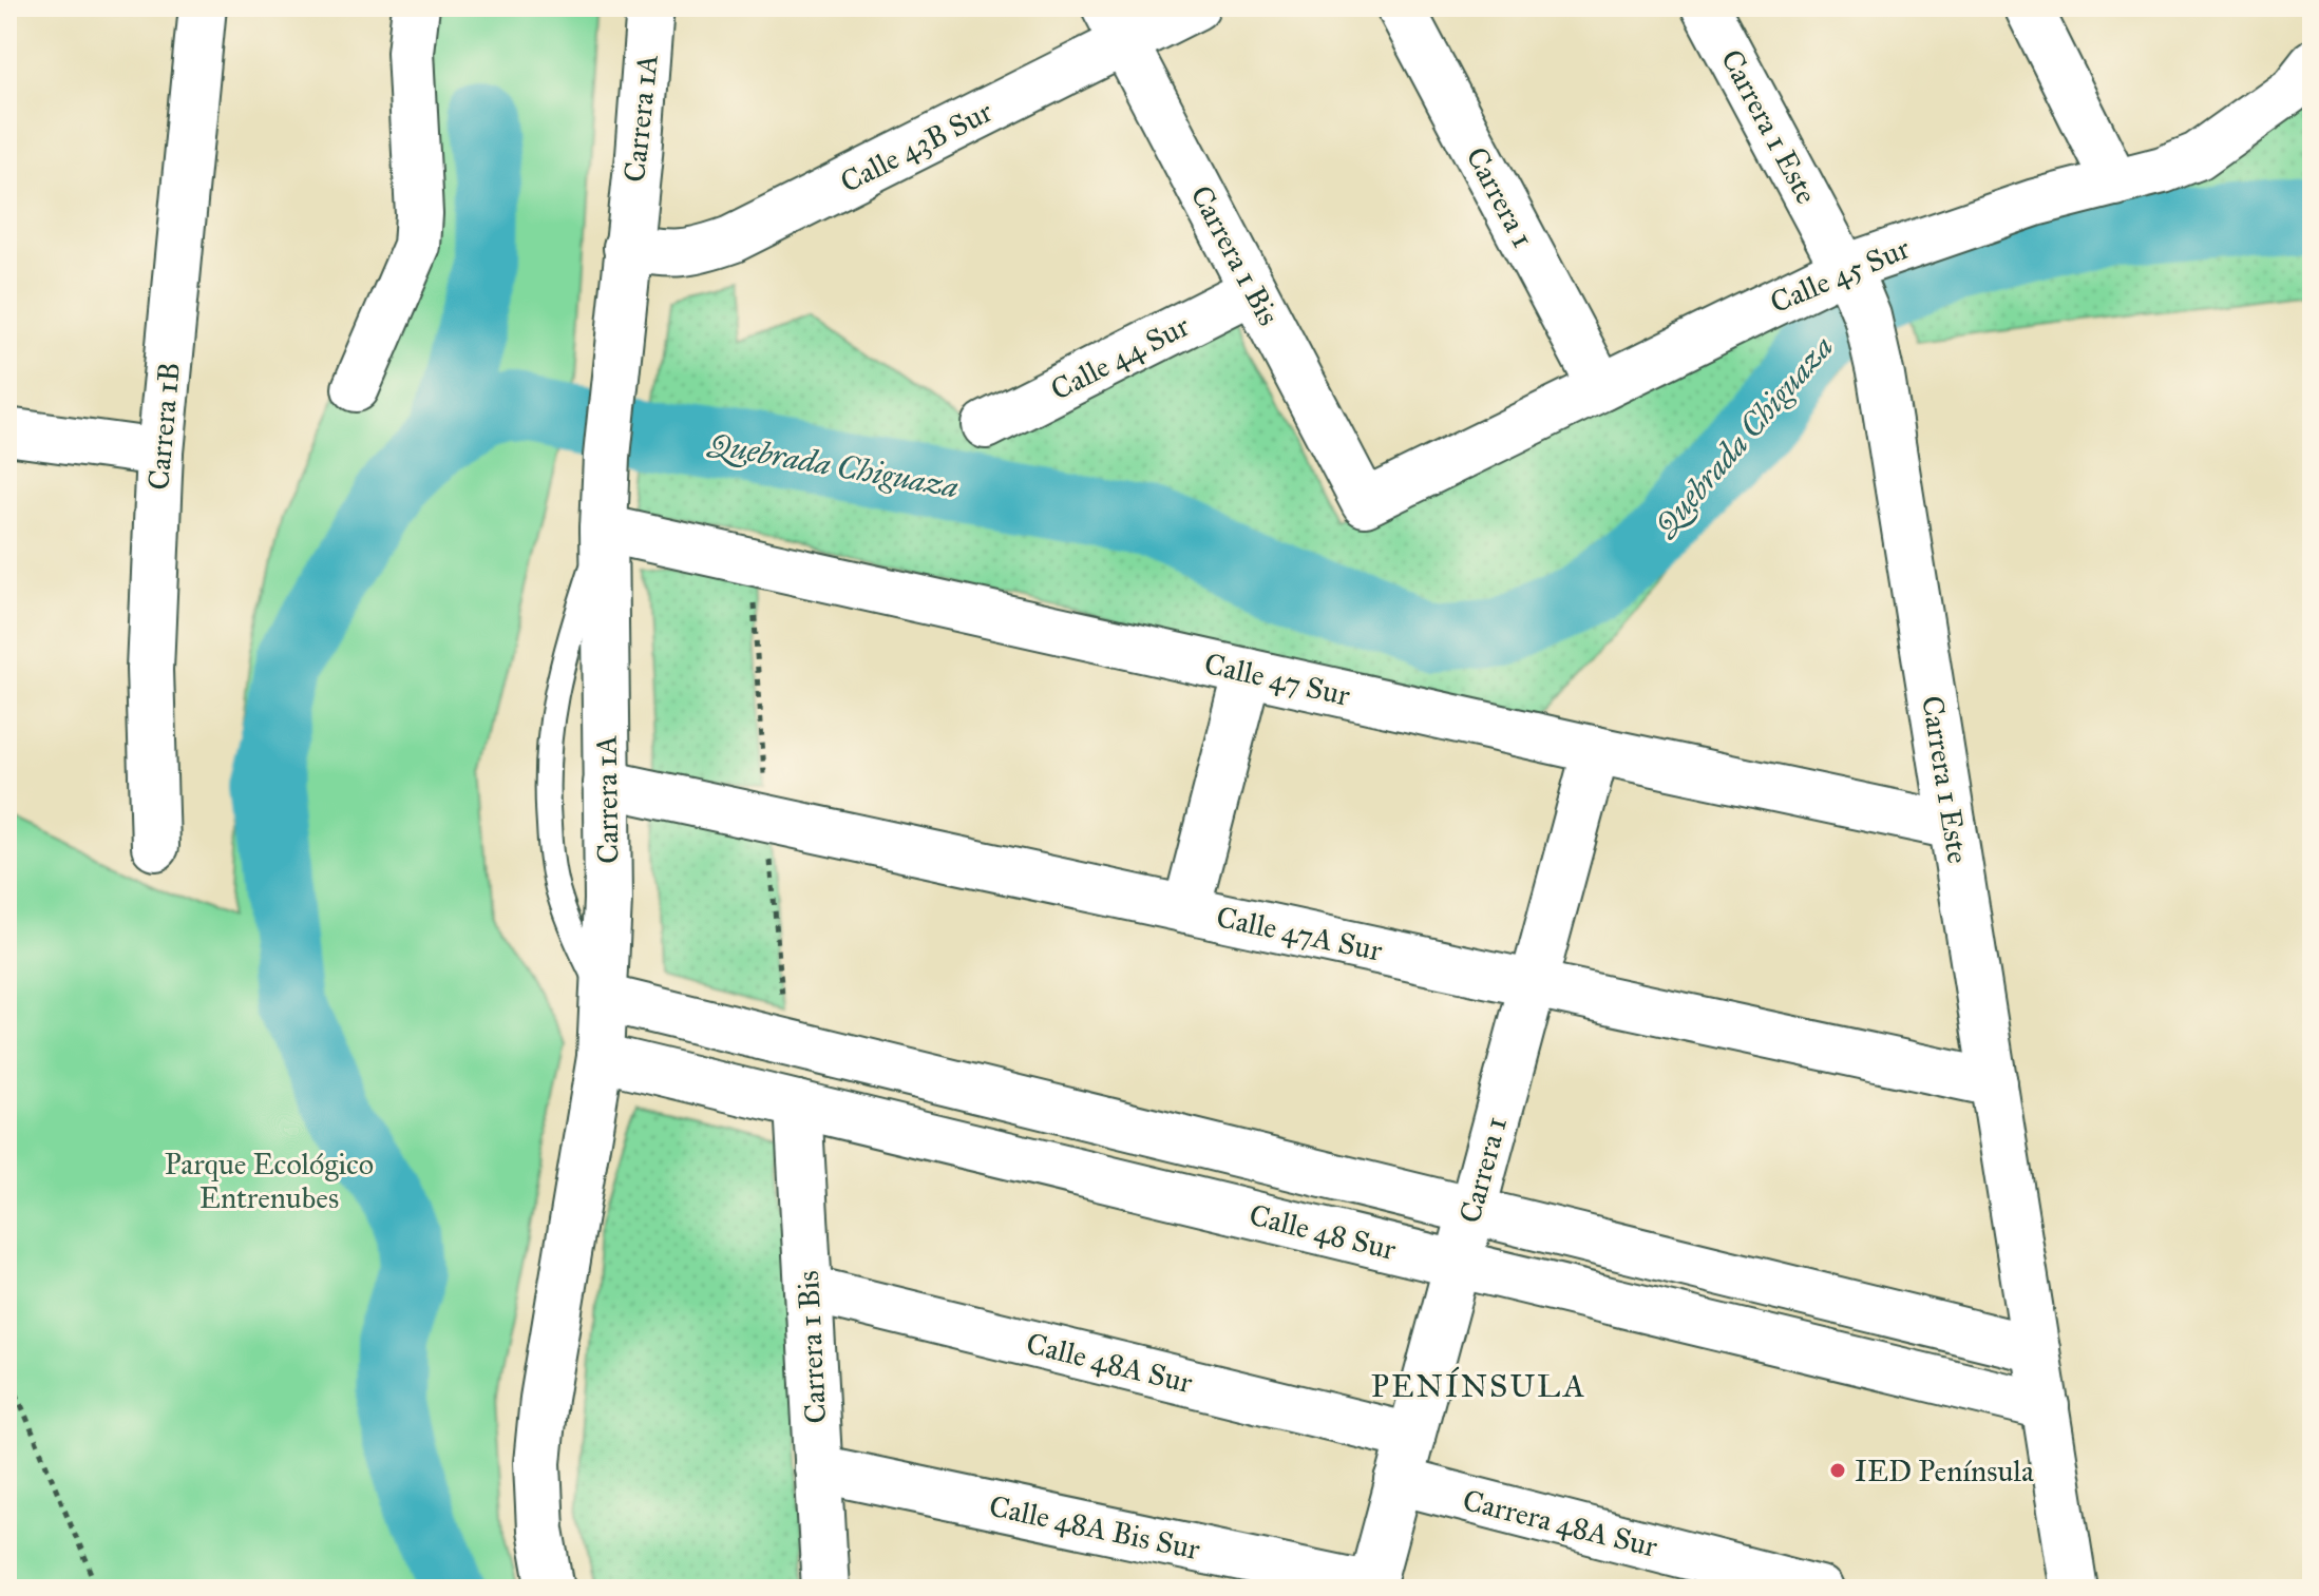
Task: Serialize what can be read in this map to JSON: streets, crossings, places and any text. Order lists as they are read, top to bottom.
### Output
{
  "streets": {
    "street": [
      "Carrera 1A",
      "Carrera 1 Este",
      "Calle 43B Sur",
      "Carrera 1",
      "Carrera 1 Bis",
      "Calle 45 Sur",
      "Calle 44 Sur",
      "Carrera 1B",
      "Calle 47 Sur",
      "Calle 47A Sur",
      "Calle 48 Sur",
      "Calle 48A Sur",
      "Carrera 48A Sur",
      "Calle 48A Bis Sur"
    ]
  },
  "crossings": [
    ["Carrera 1A", "Calle 43B Sur"],
    ["Carrera 1A", "Calle 47 Sur"],
    ["Carrera 1A", "Calle 47A Sur"],
    ["Carrera 1A", "Calle 48 Sur"],
    ["Carrera 1 Este", "Calle 45 Sur"],
    ["Carrera 1 Este", "Calle 47 Sur"],
    ["Carrera 1 Este", "Calle 47A Sur"],
    ["Carrera 1 Este", "Calle 48 Sur"],
    ["Calle 43B Sur", "Carrera 1 Bis"],
    ["Carrera 1", "Calle 45 Sur"],
    ["Carrera 1", "Calle 47 Sur"],
    ["Carrera 1", "Calle 47A Sur"],
    ["Carrera 1", "Calle 48 Sur"],
    ["Carrera 1", "Calle 48A Sur"],
    ["Carrera 1", "Carrera 48A Sur"],
    ["Carrera 1", "Calle 48A Bis Sur"],
    ["Carrera 1 Bis", "Calle 45 Sur"],
    ["Carrera 1 Bis", "Calle 44 Sur"],
    ["Carrera 1 Bis", "Calle 48 Sur"],
    ["Carrera 1 Bis", "Calle 48A Sur"],
    ["Carrera 1 Bis", "Calle 48A Bis Sur"]
  ],
  "districts": ["PENÍNSULA"],
  "water": ["Quebrada Chiguaza"],
  "parks": ["Parque Ecológico Entrenubes"],
  "places": ["IED Península"]
}
